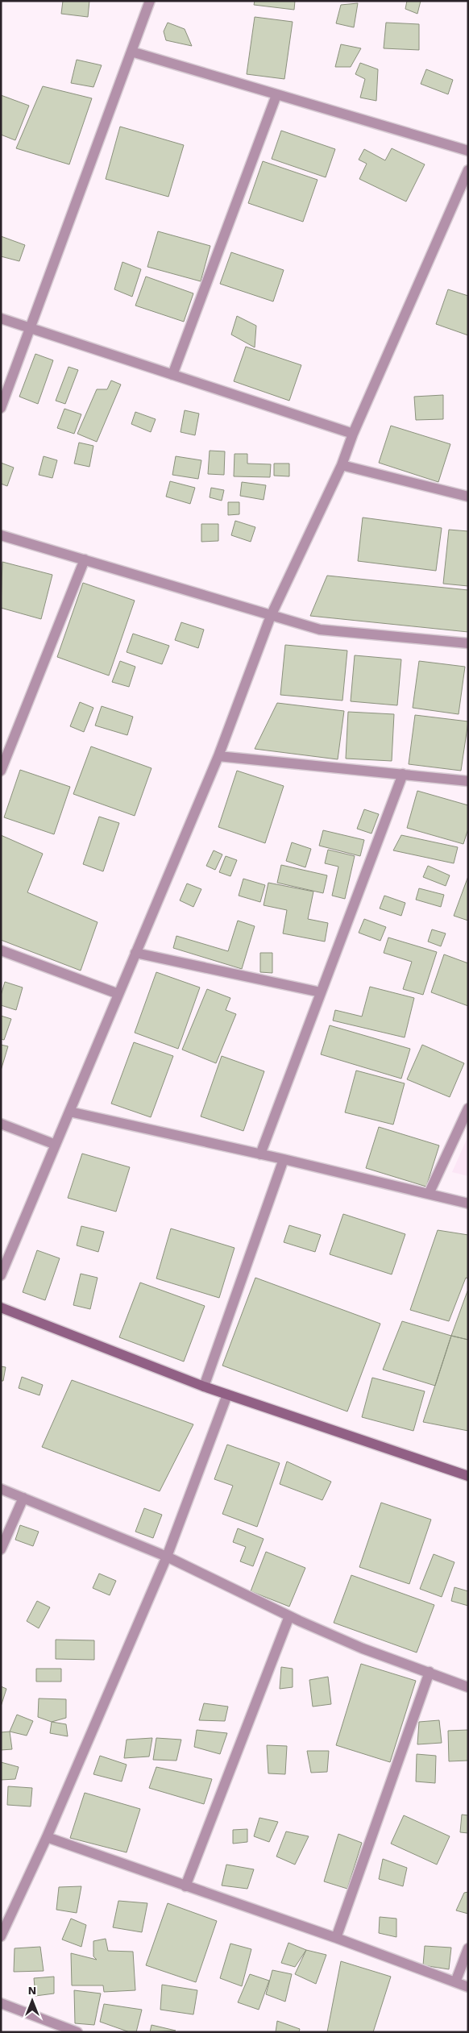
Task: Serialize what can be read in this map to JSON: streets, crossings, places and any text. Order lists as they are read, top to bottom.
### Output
{
  "north": "top"
}
